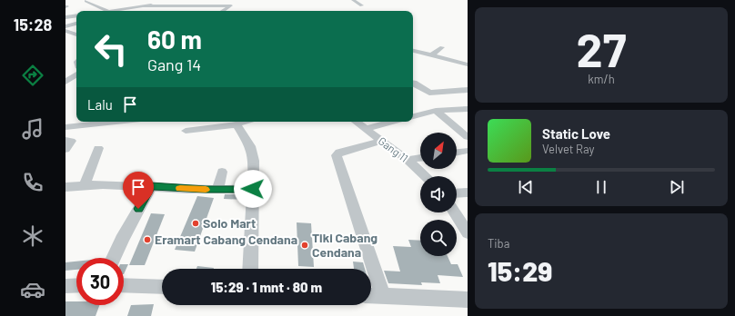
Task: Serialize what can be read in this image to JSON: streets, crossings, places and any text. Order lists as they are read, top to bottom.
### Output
{
  "streets": {
    "street": ["Gang 11"]
  },
  "places": ["Solo Mart", "Eramart Cabang Cendana", "Tiki Cabang Cendana"],
  "north": "top right",
  "page": {
    "tabs": "15:28",
    "tile": [
      ["27", "km/h"],
      ["Tiba", "15:29"]
    ],
    "turn": ["60 m", "Gang 14"],
    "then": "Lalu",
    "song": ["Static Love", "Velvet Ray"],
    "limit": "30",
    "trip": "15:29 · 1 mnt · 80 m"
  }
}
